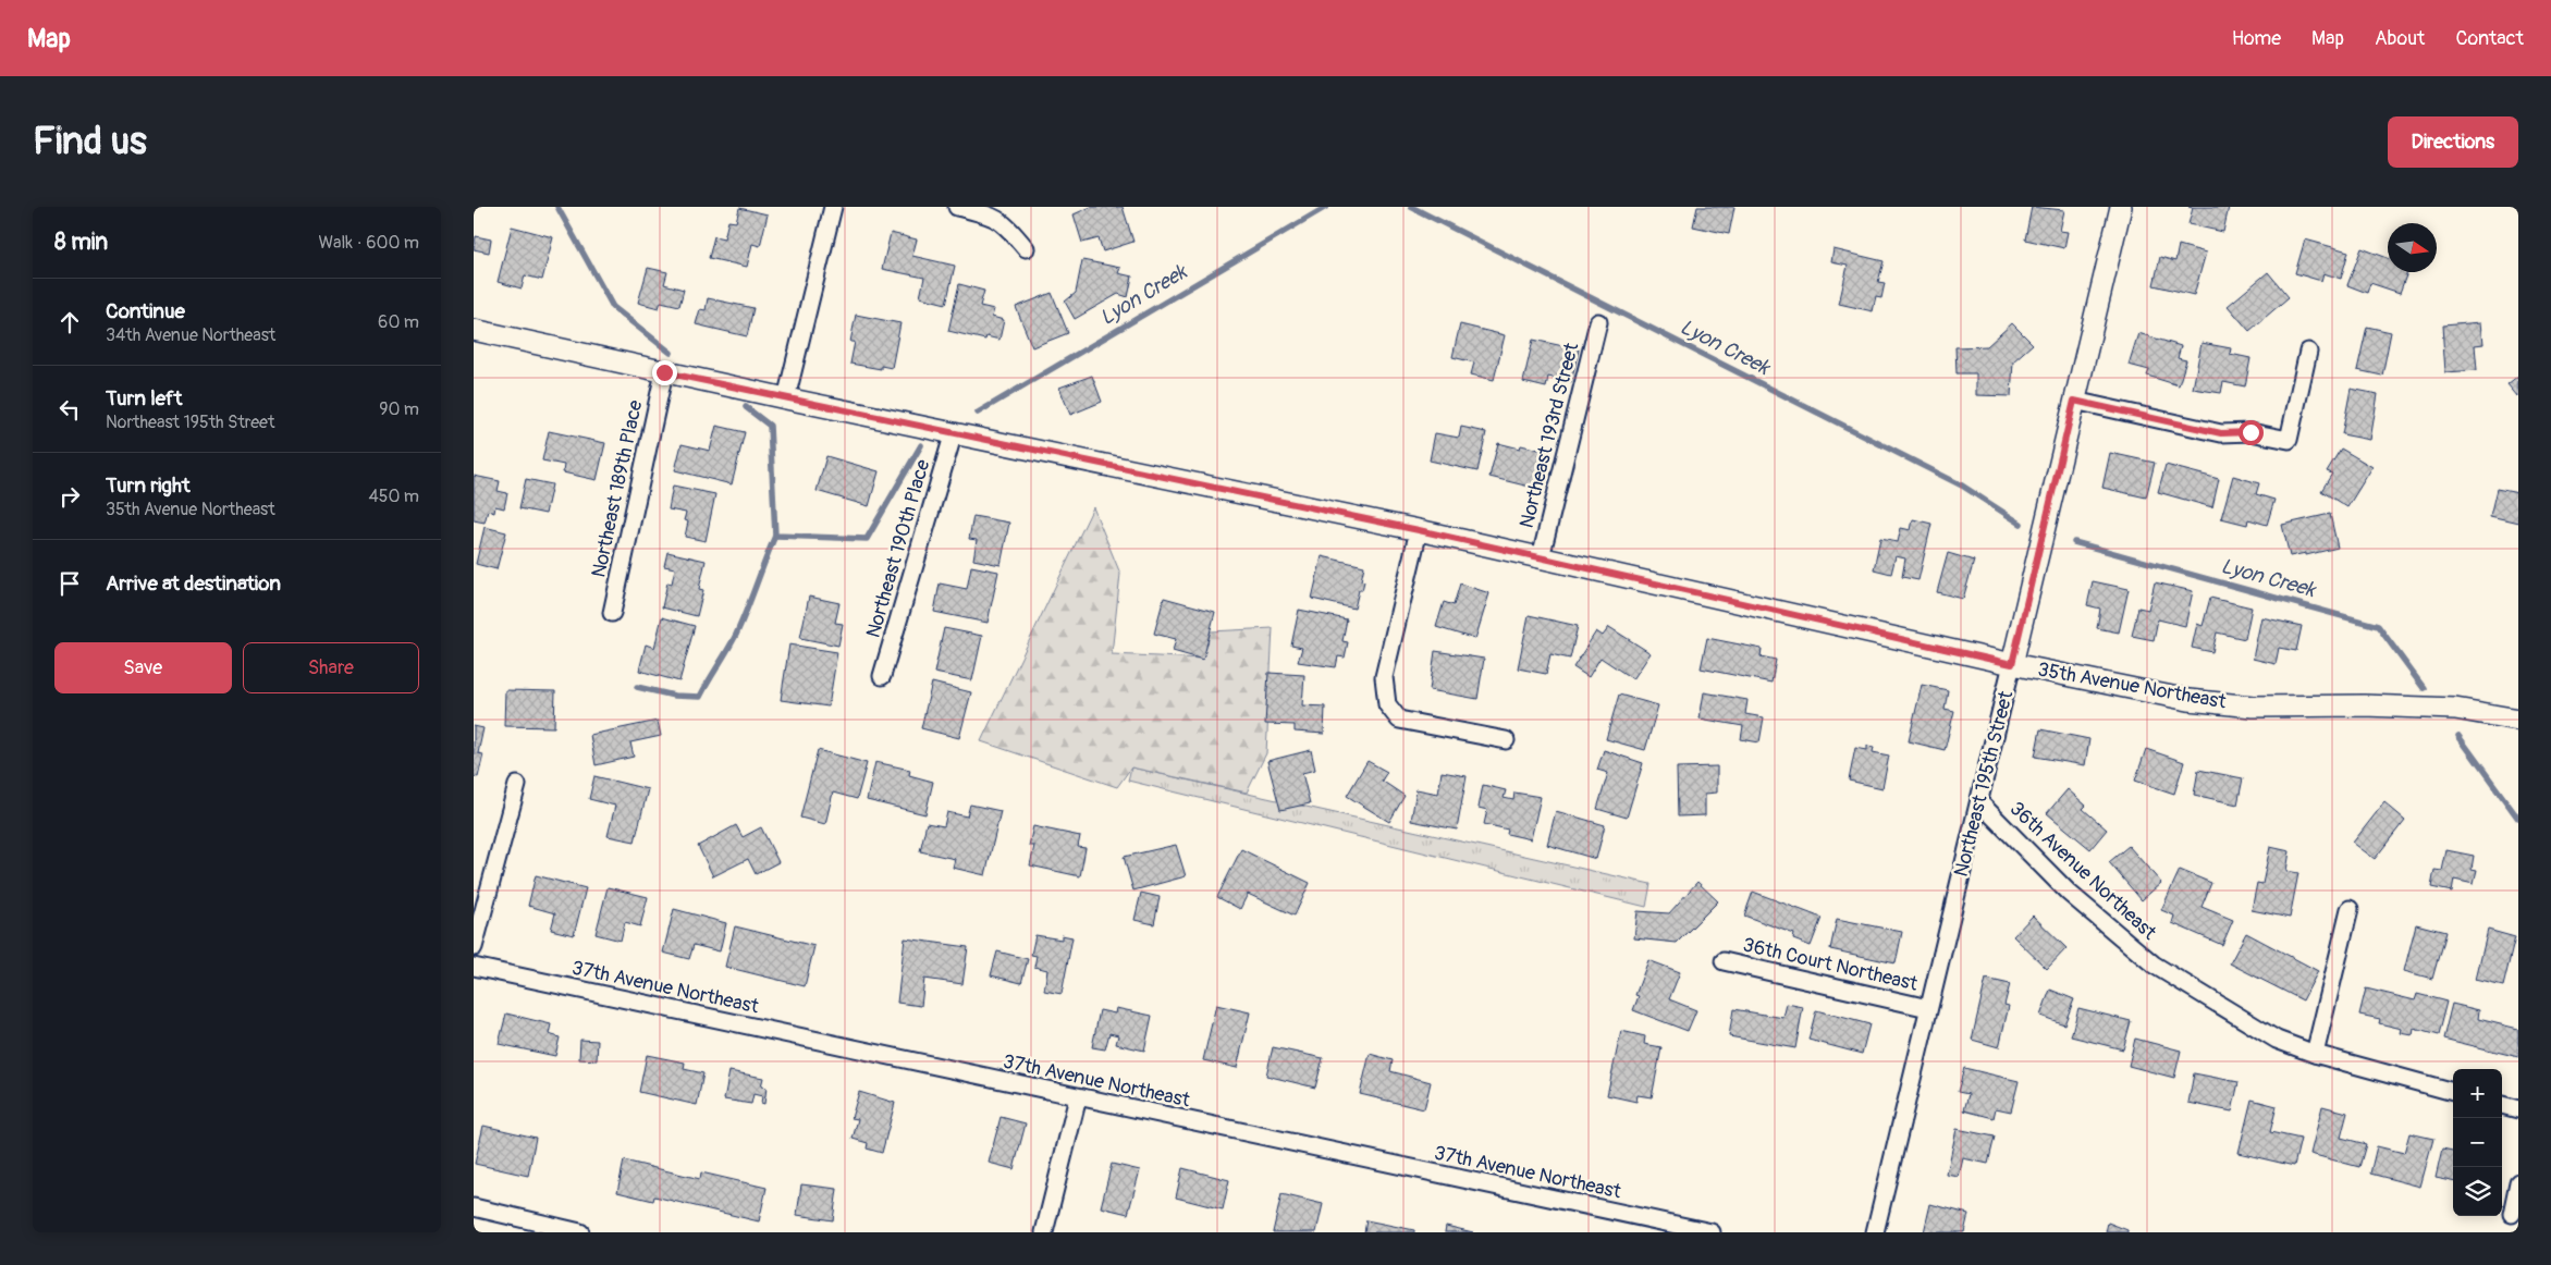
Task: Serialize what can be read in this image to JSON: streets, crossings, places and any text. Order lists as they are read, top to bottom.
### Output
{
  "streets": {
    "street": [
      "Northeast 193rd Street",
      "Northeast 189th Place",
      "Northeast 190th Place",
      "35th Avenue Northeast",
      "Northeast 195th Street",
      "36th Avenue Northeast",
      "36th Court Northeast",
      "37th Avenue Northeast"
    ]
  },
  "crossings": [
    ["Northeast 193rd Street", "35th Avenue Northeast"],
    ["Northeast 189th Place", "35th Avenue Northeast"],
    ["Northeast 190th Place", "35th Avenue Northeast"],
    ["35th Avenue Northeast", "Northeast 195th Street"],
    ["Northeast 195th Street", "36th Avenue Northeast"],
    ["Northeast 195th Street", "36th Court Northeast"]
  ],
  "water": ["Lyon Creek"],
  "north": "right",
  "page": {
    "header": "Map",
    "nav": [
      "Home",
      "Map",
      "About",
      "Contact"
    ],
    "buttons": [
      "Directions",
      ["Save", "Share"]
    ],
    "title": "Find us",
    "heading": ["8 min", "Walk · 600 m"],
    "list": [
      ["Continue", "34th Avenue Northeast", "60 m"],
      ["Turn left", "Northeast 195th Street", "90 m"],
      ["Turn right", "35th Avenue Northeast", "450 m"],
      "Arrive at destination"
    ],
    "map_buttons": ["+", "−"]
  }
}
